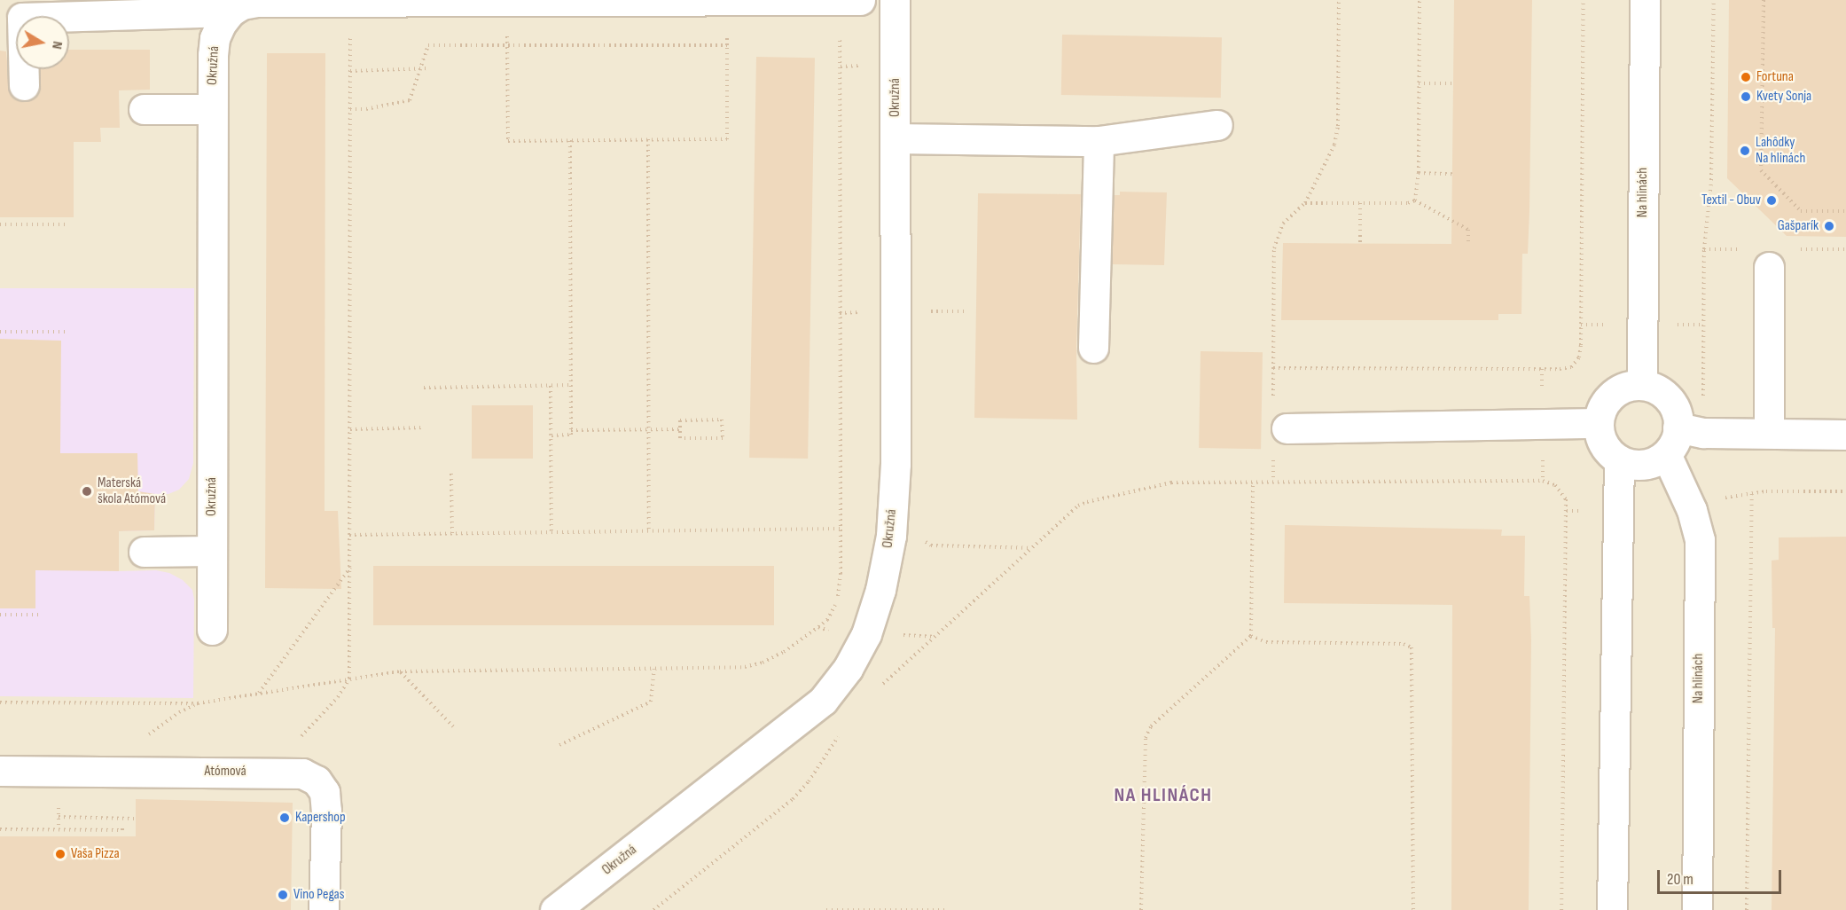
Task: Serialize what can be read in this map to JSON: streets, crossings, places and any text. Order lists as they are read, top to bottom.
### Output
{
  "streets": {
    "street": ["Okružná", "Na hlinách", "Atómová"]
  },
  "districts": ["NA HLINÁCH"],
  "places": [
    "Fortuna",
    "Kvety Sonja",
    "Lahôdky Na hlinách",
    "Textil - Obuv",
    "Gašparík",
    "Materská škola Atómová",
    "Kapershop",
    "Vaša Pizza",
    "Vino Pegas"
  ],
  "scale_bar": "20 m",
  "north": "right"
}
